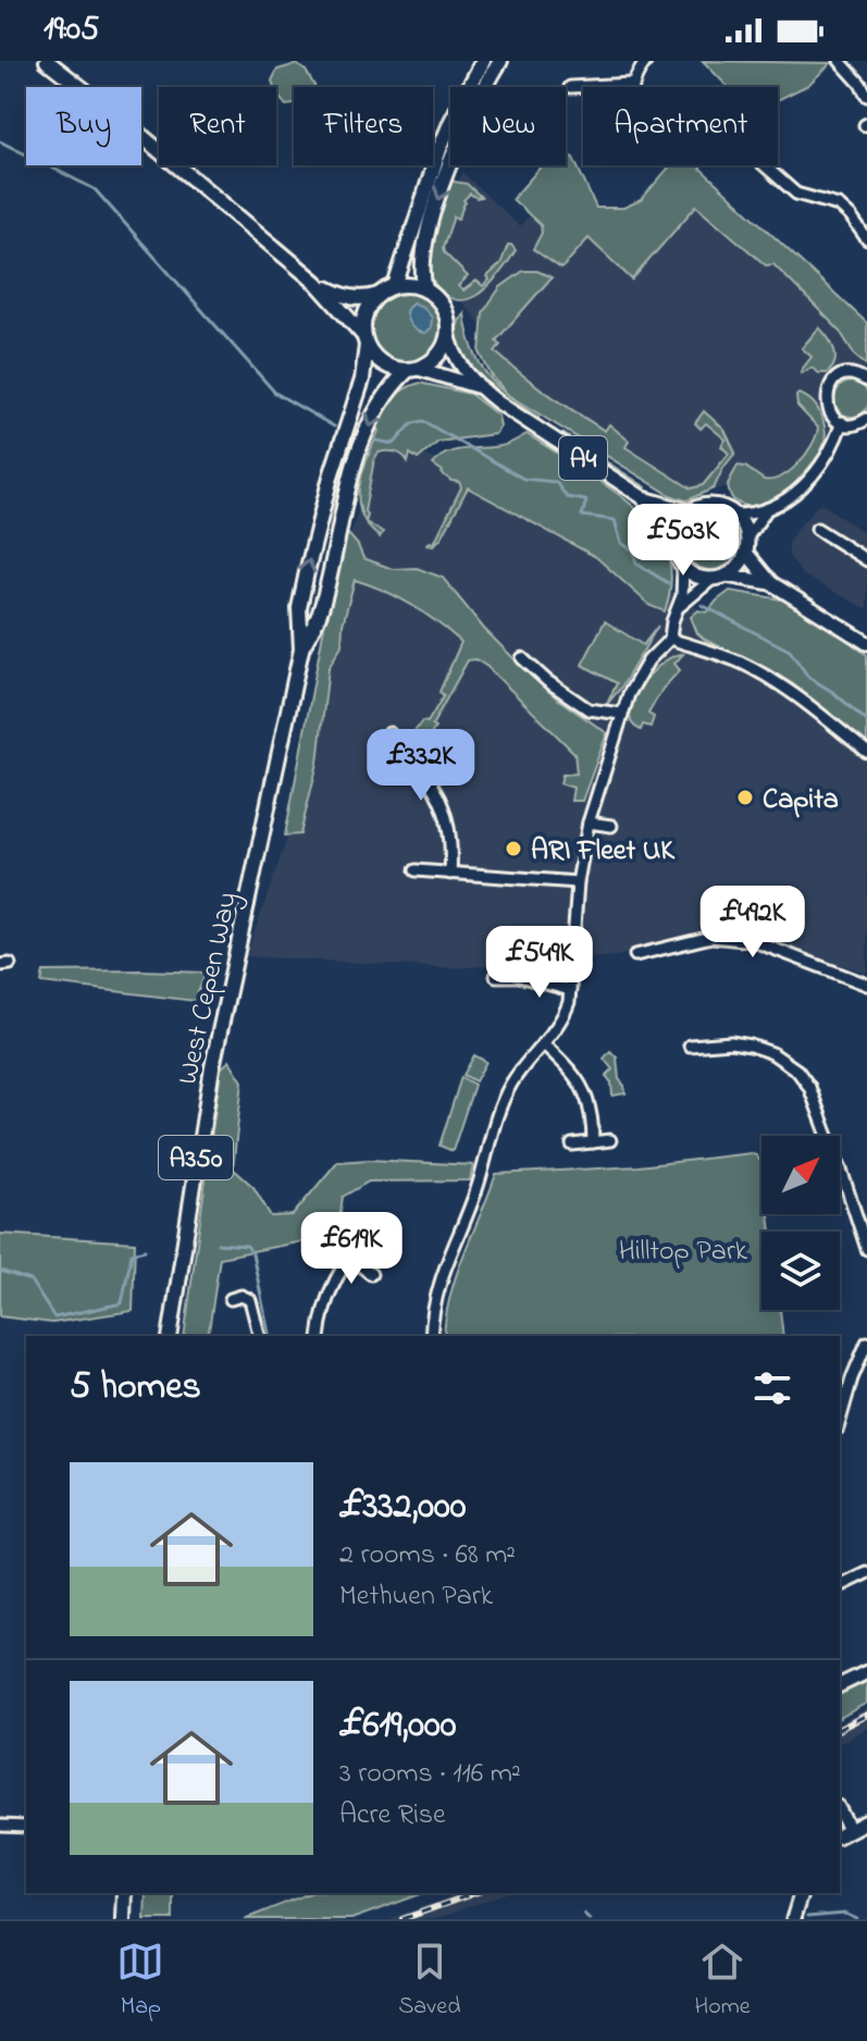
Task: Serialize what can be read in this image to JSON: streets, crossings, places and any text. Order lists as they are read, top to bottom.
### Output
{
  "streets": {
    "highway": ["West Cepen Way", "A350"],
    "main road": ["A4"]
  },
  "crossings": [
    ["A4", "West Cepen Way"]
  ],
  "parks": ["Hilltop Park"],
  "places": ["Capita", "ARI Fleet UK"],
  "north": "top right",
  "page": {
    "status": "19:05",
    "chip": [
      "Buy",
      "Rent",
      "Filters",
      "New",
      "Apartment"
    ],
    "price": [
      "£503K",
      "£332K",
      "£492K",
      "£549K",
      "£619K"
    ],
    "heading": "5 homes",
    "list": [
      {
        "name": "£332,000",
        "note": "2 rooms · 68 m² · Methuen Park"
      },
      {
        "name": "£619,000",
        "note": "3 rooms · 116 m² · Acre Rise"
      }
    ],
    "tabs": ["Map", "Saved", "Home"]
  }
}
